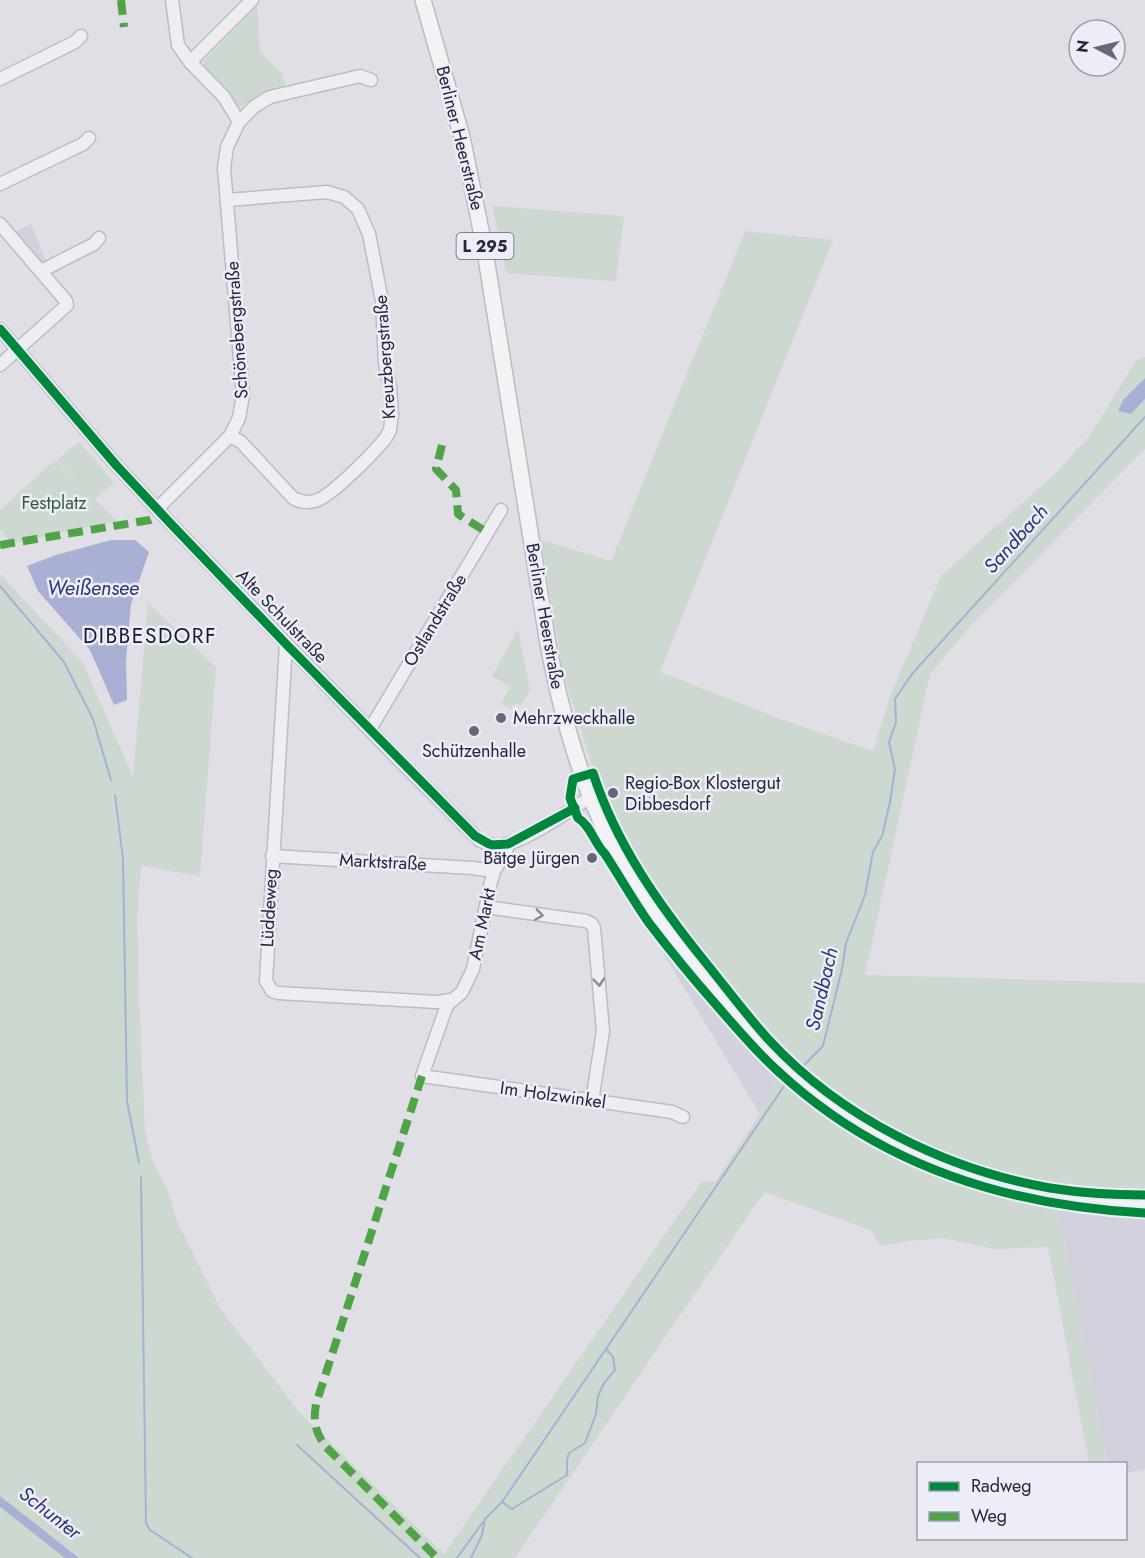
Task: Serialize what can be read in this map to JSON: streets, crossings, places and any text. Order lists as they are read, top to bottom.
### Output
{
  "streets": {
    "main road": ["Berliner Heerstraße", "L 295"],
    "street": [
      "Schönebergstraße",
      "Kreuzbergstraße",
      "Alte Schulstraße",
      "Ostlandstraße",
      "Marktstraße",
      "Lüddeweg",
      "Am Markt",
      "Im Holzwinkel"
    ]
  },
  "crossings": [
    ["Schönebergstraße", "Kreuzbergstraße"],
    ["Schönebergstraße", "Alte Schulstraße"],
    ["Alte Schulstraße", "Ostlandstraße"],
    ["Alte Schulstraße", "Lüddeweg"],
    ["Alte Schulstraße", "Am Markt"],
    ["Marktstraße", "Lüddeweg"],
    ["Marktstraße", "Am Markt"],
    ["Lüddeweg", "Am Markt"],
    ["Am Markt", "Im Holzwinkel"]
  ],
  "districts": ["DIBBESDORF"],
  "water": ["Sandbach", "Weißensee", "Schunter"],
  "parks": ["Festplatz"],
  "places": [
    "Mehrzweckhalle",
    "Schützenhalle",
    "Regio-Box Klostergut Dibbesdorf",
    "Bätge Jürgen"
  ],
  "legend": ["Radweg", "Weg"],
  "north": "left"
}
